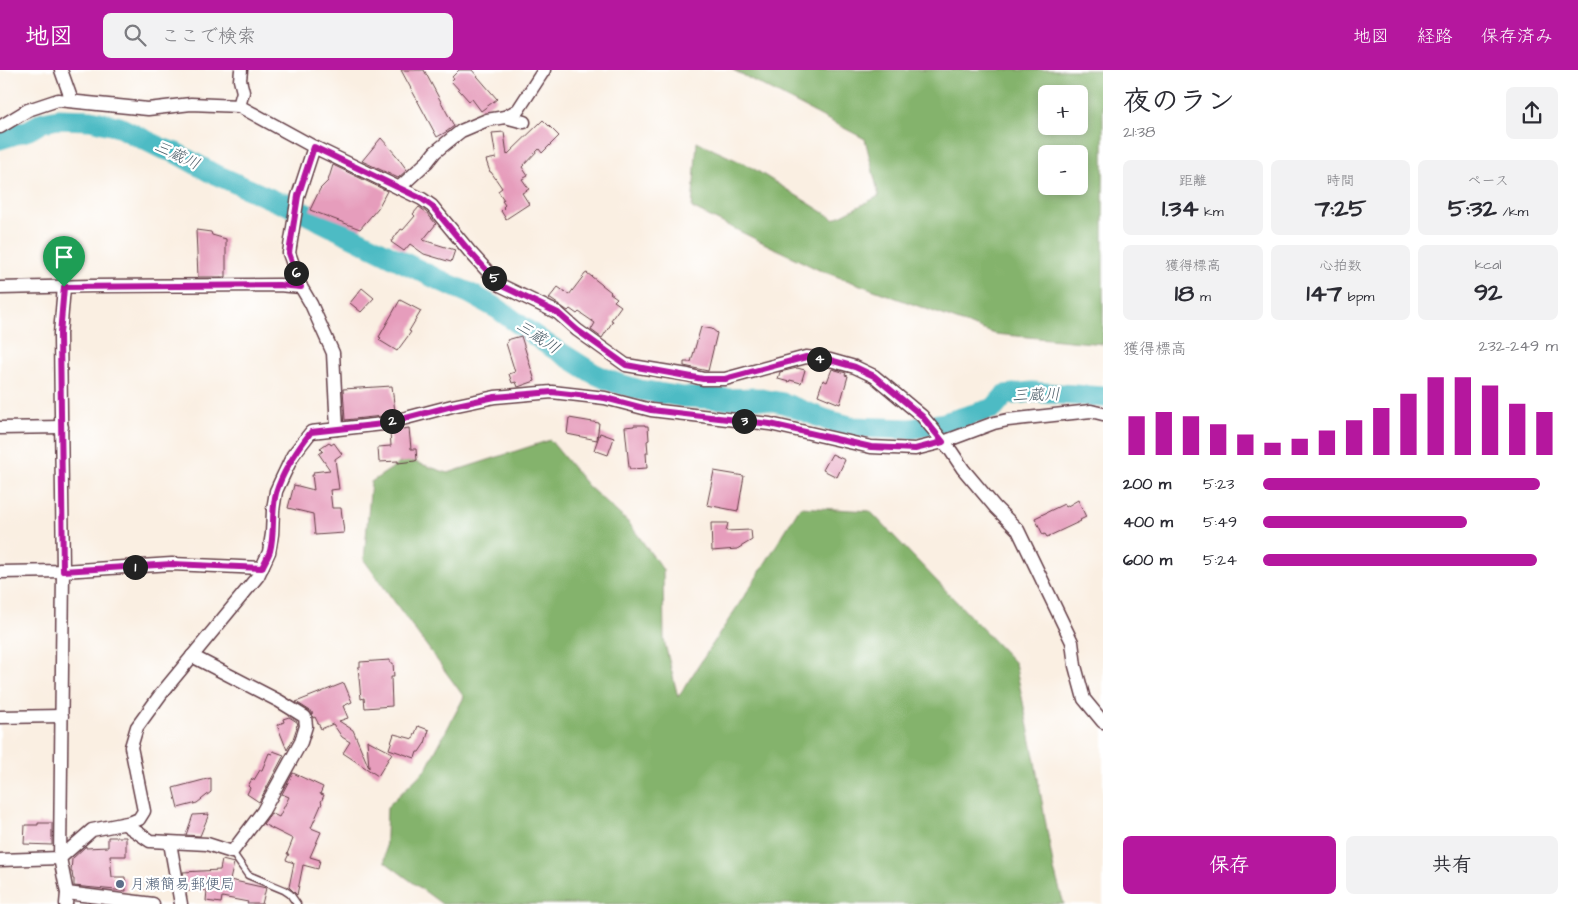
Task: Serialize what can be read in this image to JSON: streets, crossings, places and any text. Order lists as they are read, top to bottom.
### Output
{
  "water": ["三蔵川"],
  "places": ["月瀬簡易郵便局"],
  "page": {
    "header": "地図",
    "search": "ここで検索",
    "nav": ["地図", "経路", "保存済み"],
    "heading": ["夜のラン", "21:38"],
    "map_buttons": ["+", "−"],
    "stats": [
      ["距離", "1.34 km"],
      ["時間", "7:25"],
      ["ペース", "5:32 /km"],
      ["獲得標高", "18 m"],
      ["心拍数", "147 bpm"],
      ["kcal", "92"]
    ],
    "pins": [
      "6",
      "5",
      "4",
      "2",
      "3",
      "1"
    ],
    "chart": ["獲得標高", "232–249 m"],
    "list": [
      {
        "name": "200 m",
        "note": "5:23"
      },
      {
        "name": "400 m",
        "note": "5:49"
      },
      {
        "name": "600 m",
        "note": "5:24"
      }
    ],
    "buttons": ["保存", "共有"]
  }
}
